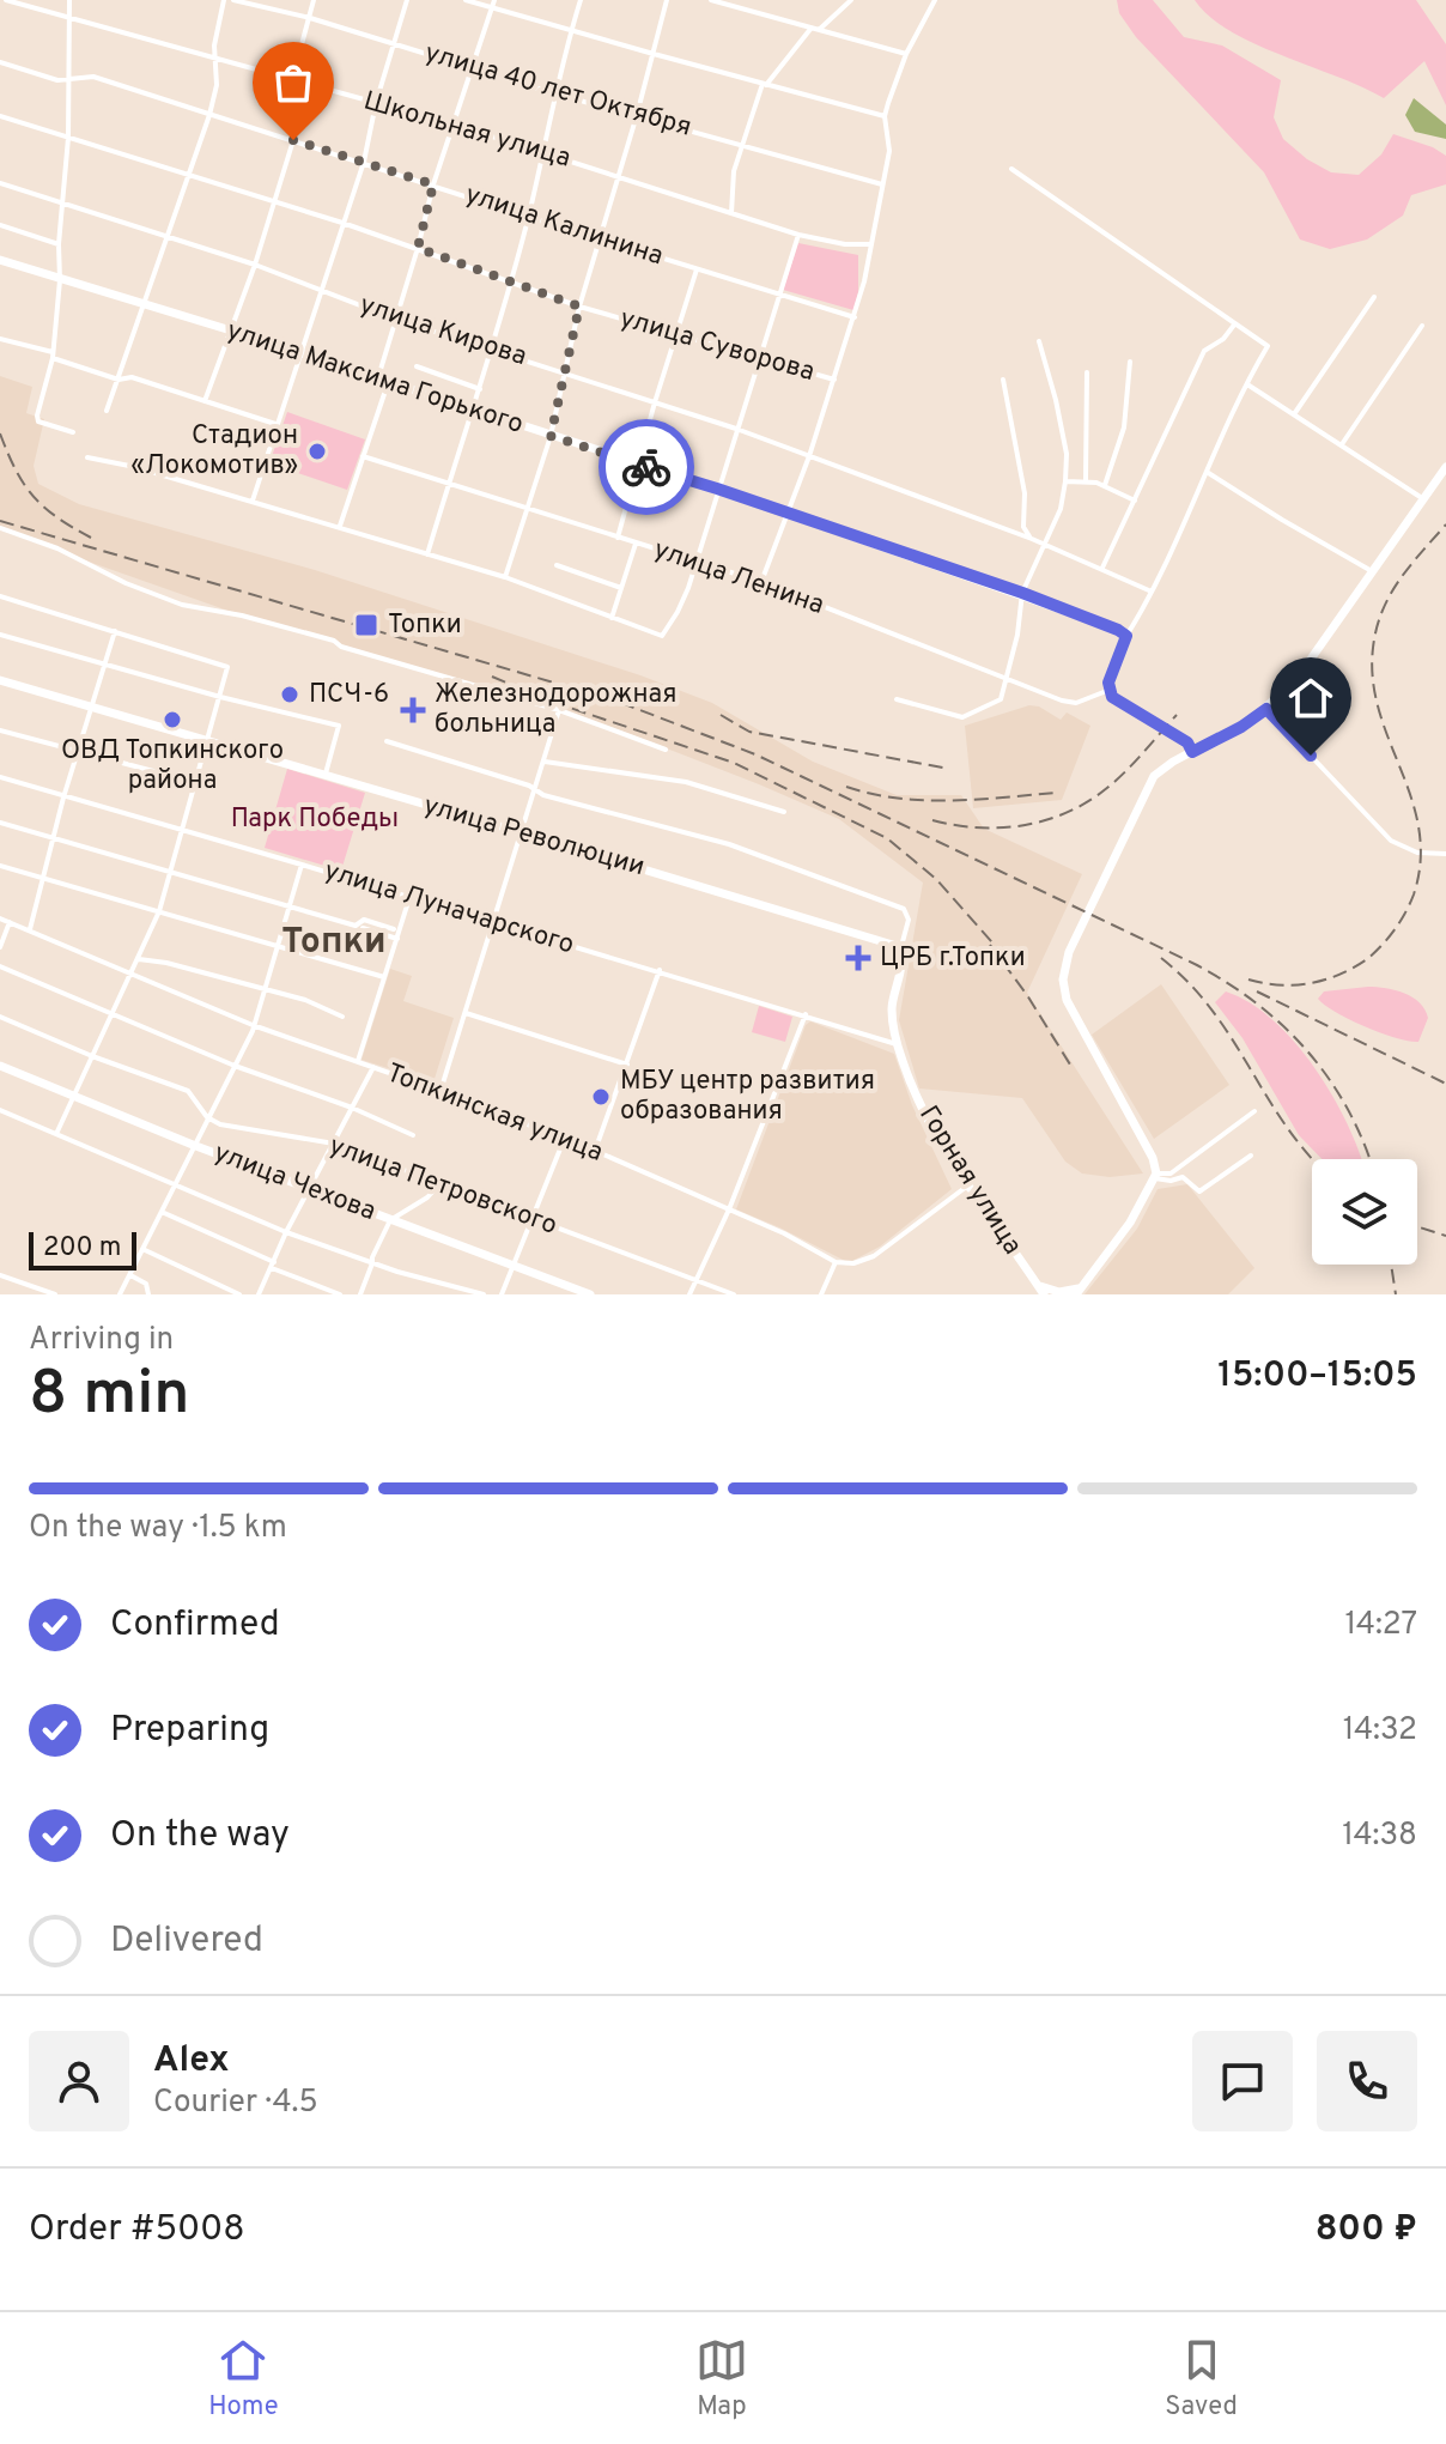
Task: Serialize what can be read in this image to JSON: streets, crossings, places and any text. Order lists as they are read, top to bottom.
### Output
{
  "streets": {
    "street": [
      "улица 40 лет Октября",
      "Школьная улица",
      "улица Калинина",
      "улица Кирова",
      "улица Суворова",
      "улица Максима Горького",
      "улица Ленина",
      "улица Революции",
      "улица Луначарского",
      "Топкинская улица",
      "Горная улица",
      "улица Чехова",
      "улица Петровского"
    ]
  },
  "crossings": [
    ["улица Революции", "Горная улица"],
    ["улица Луначарского", "Горная улица"]
  ],
  "districts": ["Топки"],
  "parks": ["Парк Победы"],
  "places": {
    "other": [
      "Стадион «Локомотив»",
      "ПСЧ-6",
      "ОВД Топкинского района",
      "МБУ центр развития образования"
    ],
    "transit": ["Топки"],
    "health": ["Железнодорожная больница", "ЦРБ г.Топки"]
  },
  "scale_bar": "200 m",
  "page": {
    "scale": "200 m",
    "heading": ["8 min", "Arriving in", "15:00–15:05"],
    "panel": [
      "Alex",
      "Courier · 4.5",
      "Order #5008",
      "800 ₽"
    ],
    "bar": "On the way · 1.5 km",
    "list": [
      ["Confirmed", "14:27"],
      ["Preparing", "14:32"],
      ["On the way", "14:38"],
      "Delivered"
    ],
    "tabs": ["Home", "Map", "Saved"]
  }
}
